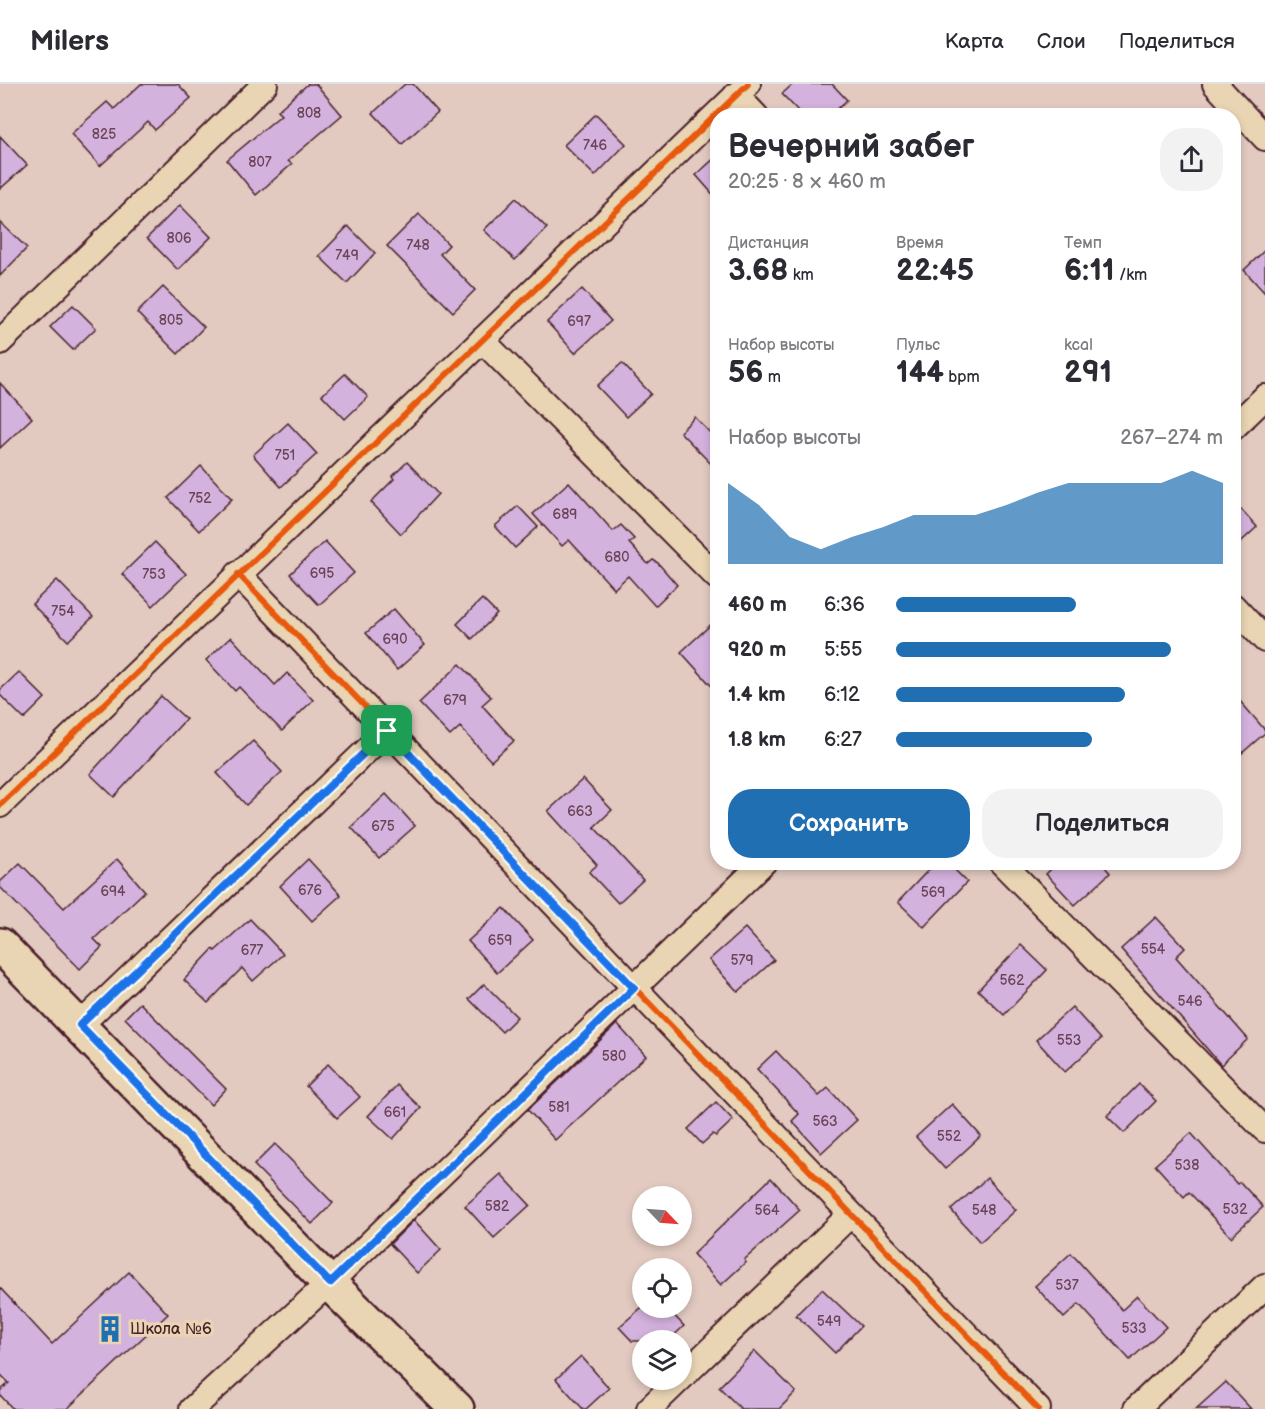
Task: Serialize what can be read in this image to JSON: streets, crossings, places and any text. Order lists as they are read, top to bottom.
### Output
{
  "places": {
    "building": ["Школа №6"]
  },
  "house_numbers": [
    "808",
    "825",
    "746",
    "807",
    "806",
    "748",
    "749",
    "805",
    "697",
    "751",
    "752",
    "689",
    "680",
    "695",
    "753",
    "754",
    "690",
    "679",
    "663",
    "675",
    "676",
    "694",
    "569",
    "659",
    "554",
    "677",
    "579",
    "562",
    "546",
    "553",
    "580",
    "581",
    "661",
    "563",
    "552",
    "538",
    "582",
    "532",
    "564",
    "548",
    "537",
    "549",
    "533"
  ],
  "north": "bottom right",
  "page": {
    "header": "Milers",
    "nav": ["Карта", "Слои", "Поделиться"],
    "heading": ["Вечерний забег", "20:25 · 8 × 460 m"],
    "stats": [
      ["Дистанция", "3.68 km"],
      ["Время", "22:45"],
      ["Темп", "6:11 /km"],
      ["Набор высоты", "56 m"],
      ["Пульс", "144 bpm"],
      ["kcal", "291"]
    ],
    "chart": ["Набор высоты", "267–274 m"],
    "list": [
      {
        "name": "460 m",
        "note": "6:36"
      },
      {
        "name": "920 m",
        "note": "5:55"
      },
      {
        "name": "1.4 km",
        "note": "6:12"
      },
      {
        "name": "1.8 km",
        "note": "6:27"
      }
    ],
    "buttons": ["Сохранить", "Поделиться"]
  }
}
